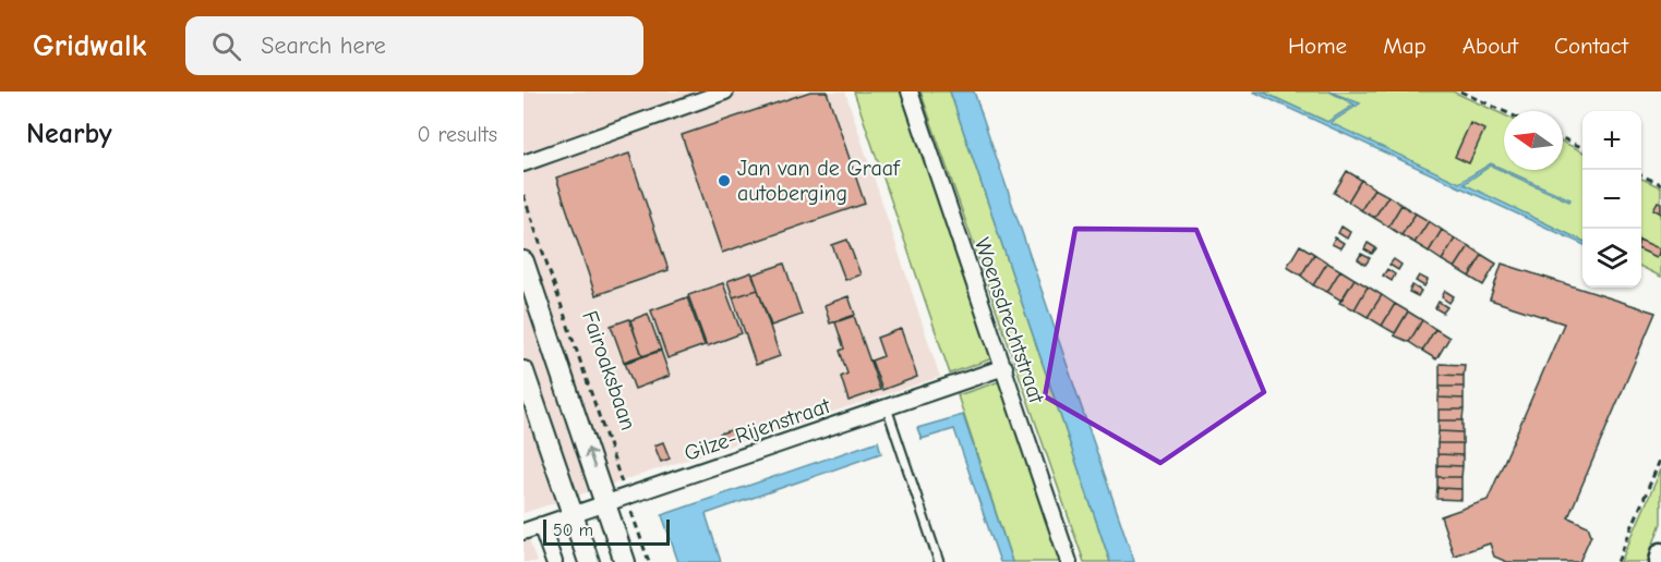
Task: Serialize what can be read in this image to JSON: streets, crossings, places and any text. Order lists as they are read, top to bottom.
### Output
{
  "streets": {
    "street": ["Woensdrechtstraat", "Gilze-Rijenstraat"],
    "path": ["Fairoaksbaan"]
  },
  "crossings": [
    ["Woensdrechtstraat", "Gilze-Rijenstraat"],
    ["Fairoaksbaan", "Gilze-Rijenstraat"]
  ],
  "places": ["Jan van de Graaf autoberging"],
  "scale_bar": "50 m",
  "north": "left",
  "page": {
    "header": "Gridwalk",
    "search": "Search here",
    "nav": [
      "Home",
      "Map",
      "About",
      "Contact"
    ],
    "heading": ["Nearby", "0 results"],
    "map_buttons": ["+", "−"],
    "scale": "50 m"
  }
}
